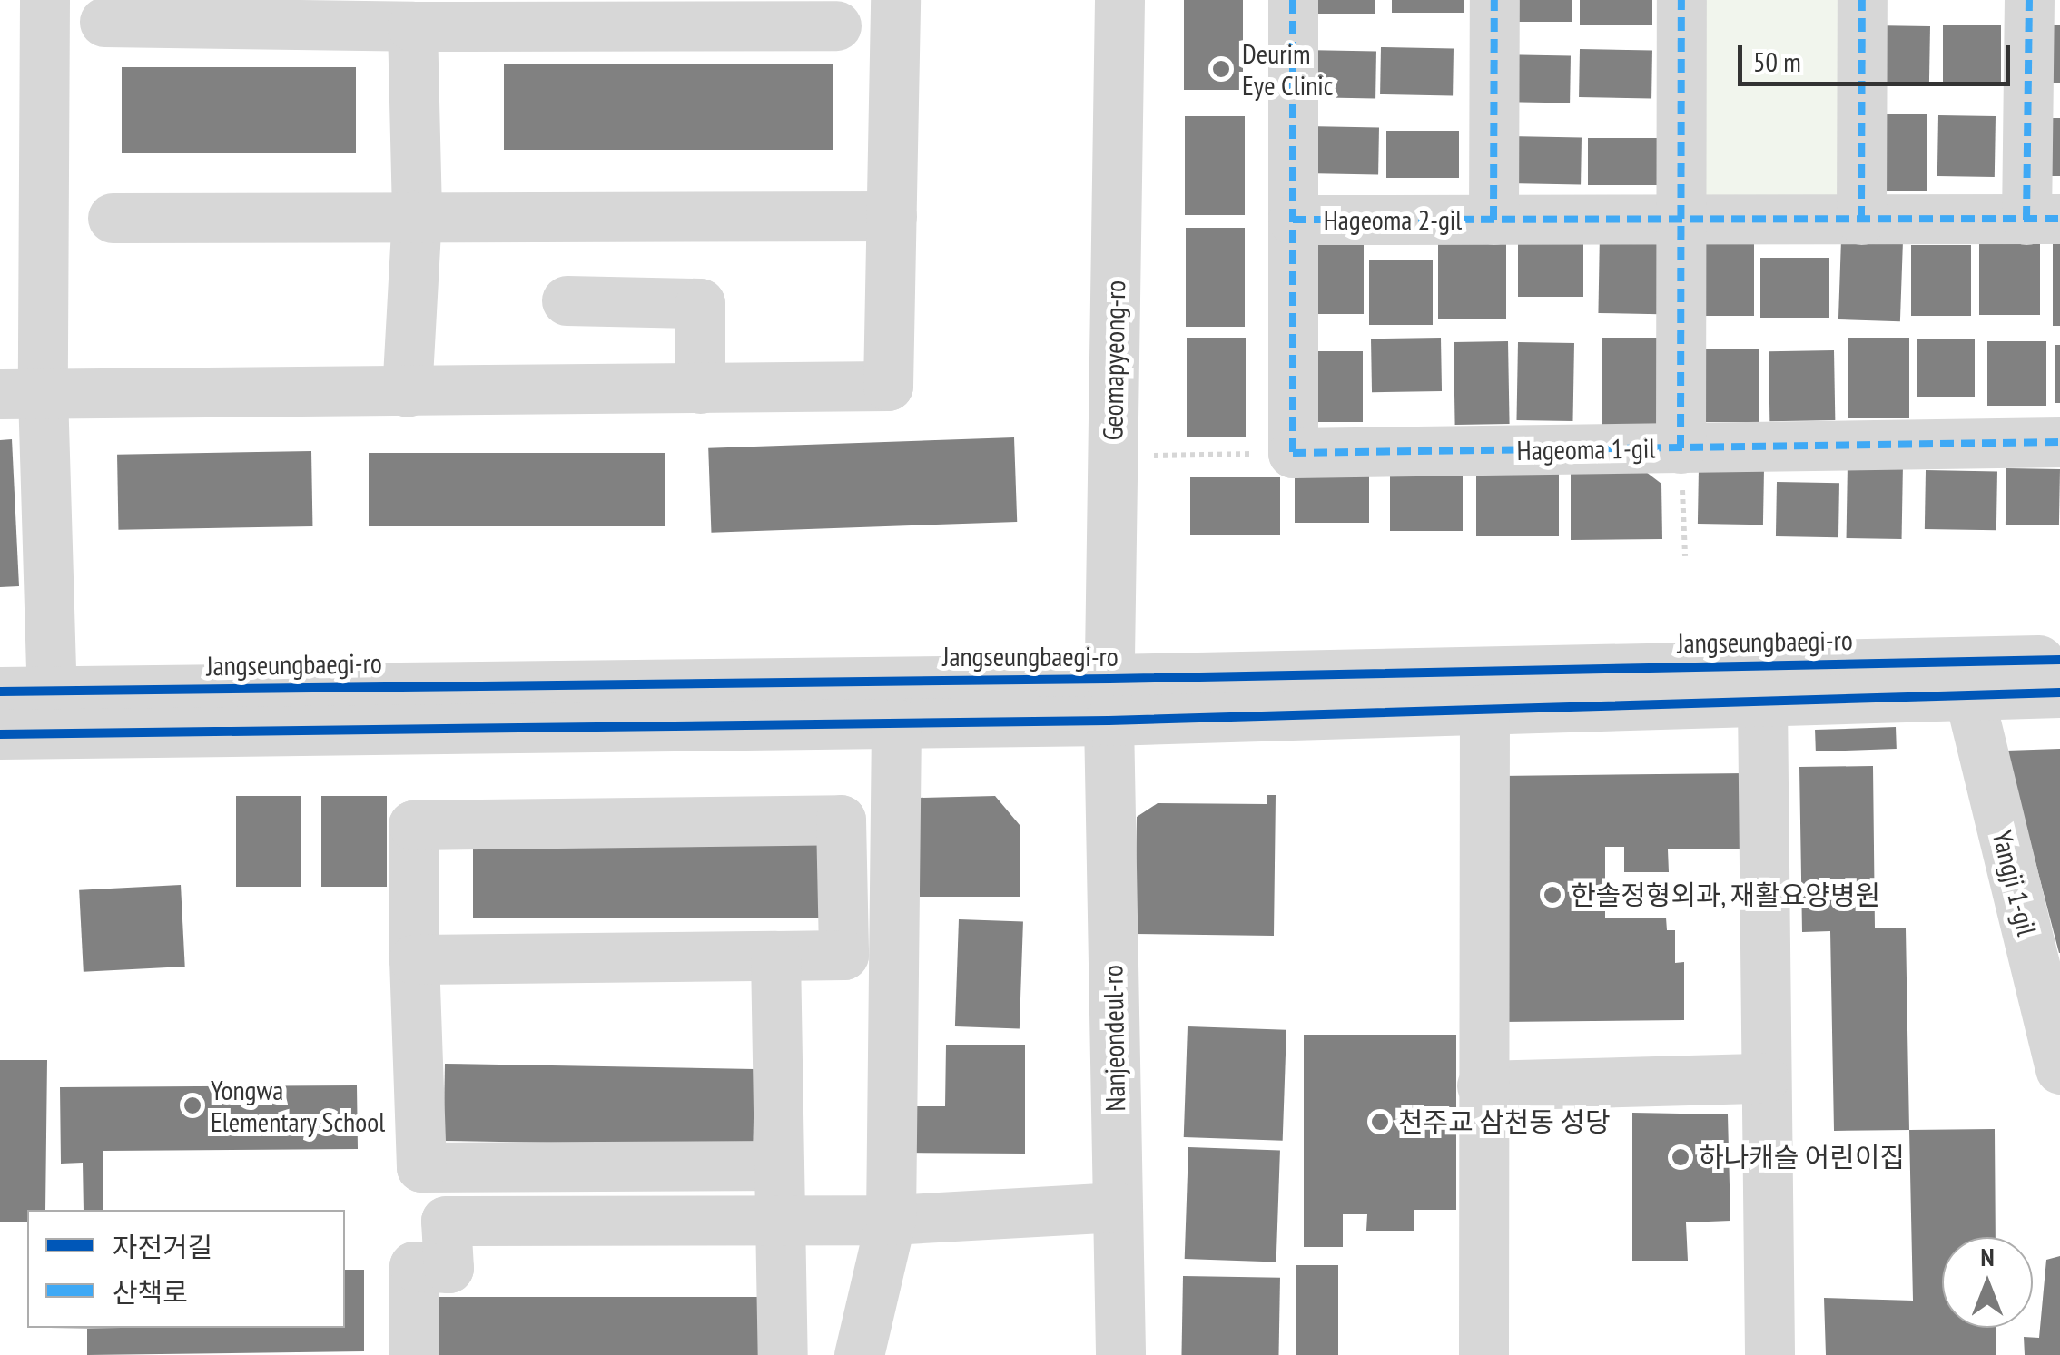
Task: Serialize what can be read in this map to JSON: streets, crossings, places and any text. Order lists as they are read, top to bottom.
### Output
{
  "streets": {
    "street": [
      "Hageoma 2-gil",
      "Geomapyeong-ro",
      "Hageoma 1-gil",
      "Jangseungbaegi-ro",
      "Yangji 1-gil",
      "Nanjeondeul-ro"
    ]
  },
  "crossings": [
    ["Geomapyeong-ro", "Jangseungbaegi-ro"],
    ["Geomapyeong-ro", "Nanjeondeul-ro"],
    ["Jangseungbaegi-ro", "Yangji 1-gil"],
    ["Jangseungbaegi-ro", "Nanjeondeul-ro"]
  ],
  "places": [
    "Deurim Eye Clinic",
    "한솔정형외과, 재활요양병원",
    "Yongwa Elementary School",
    "천주교 삼천동 성당",
    "하나캐슬 어린이집"
  ],
  "legend": ["자전거길", "산책로"],
  "scale_bar": "50 m",
  "north": "top"
}
